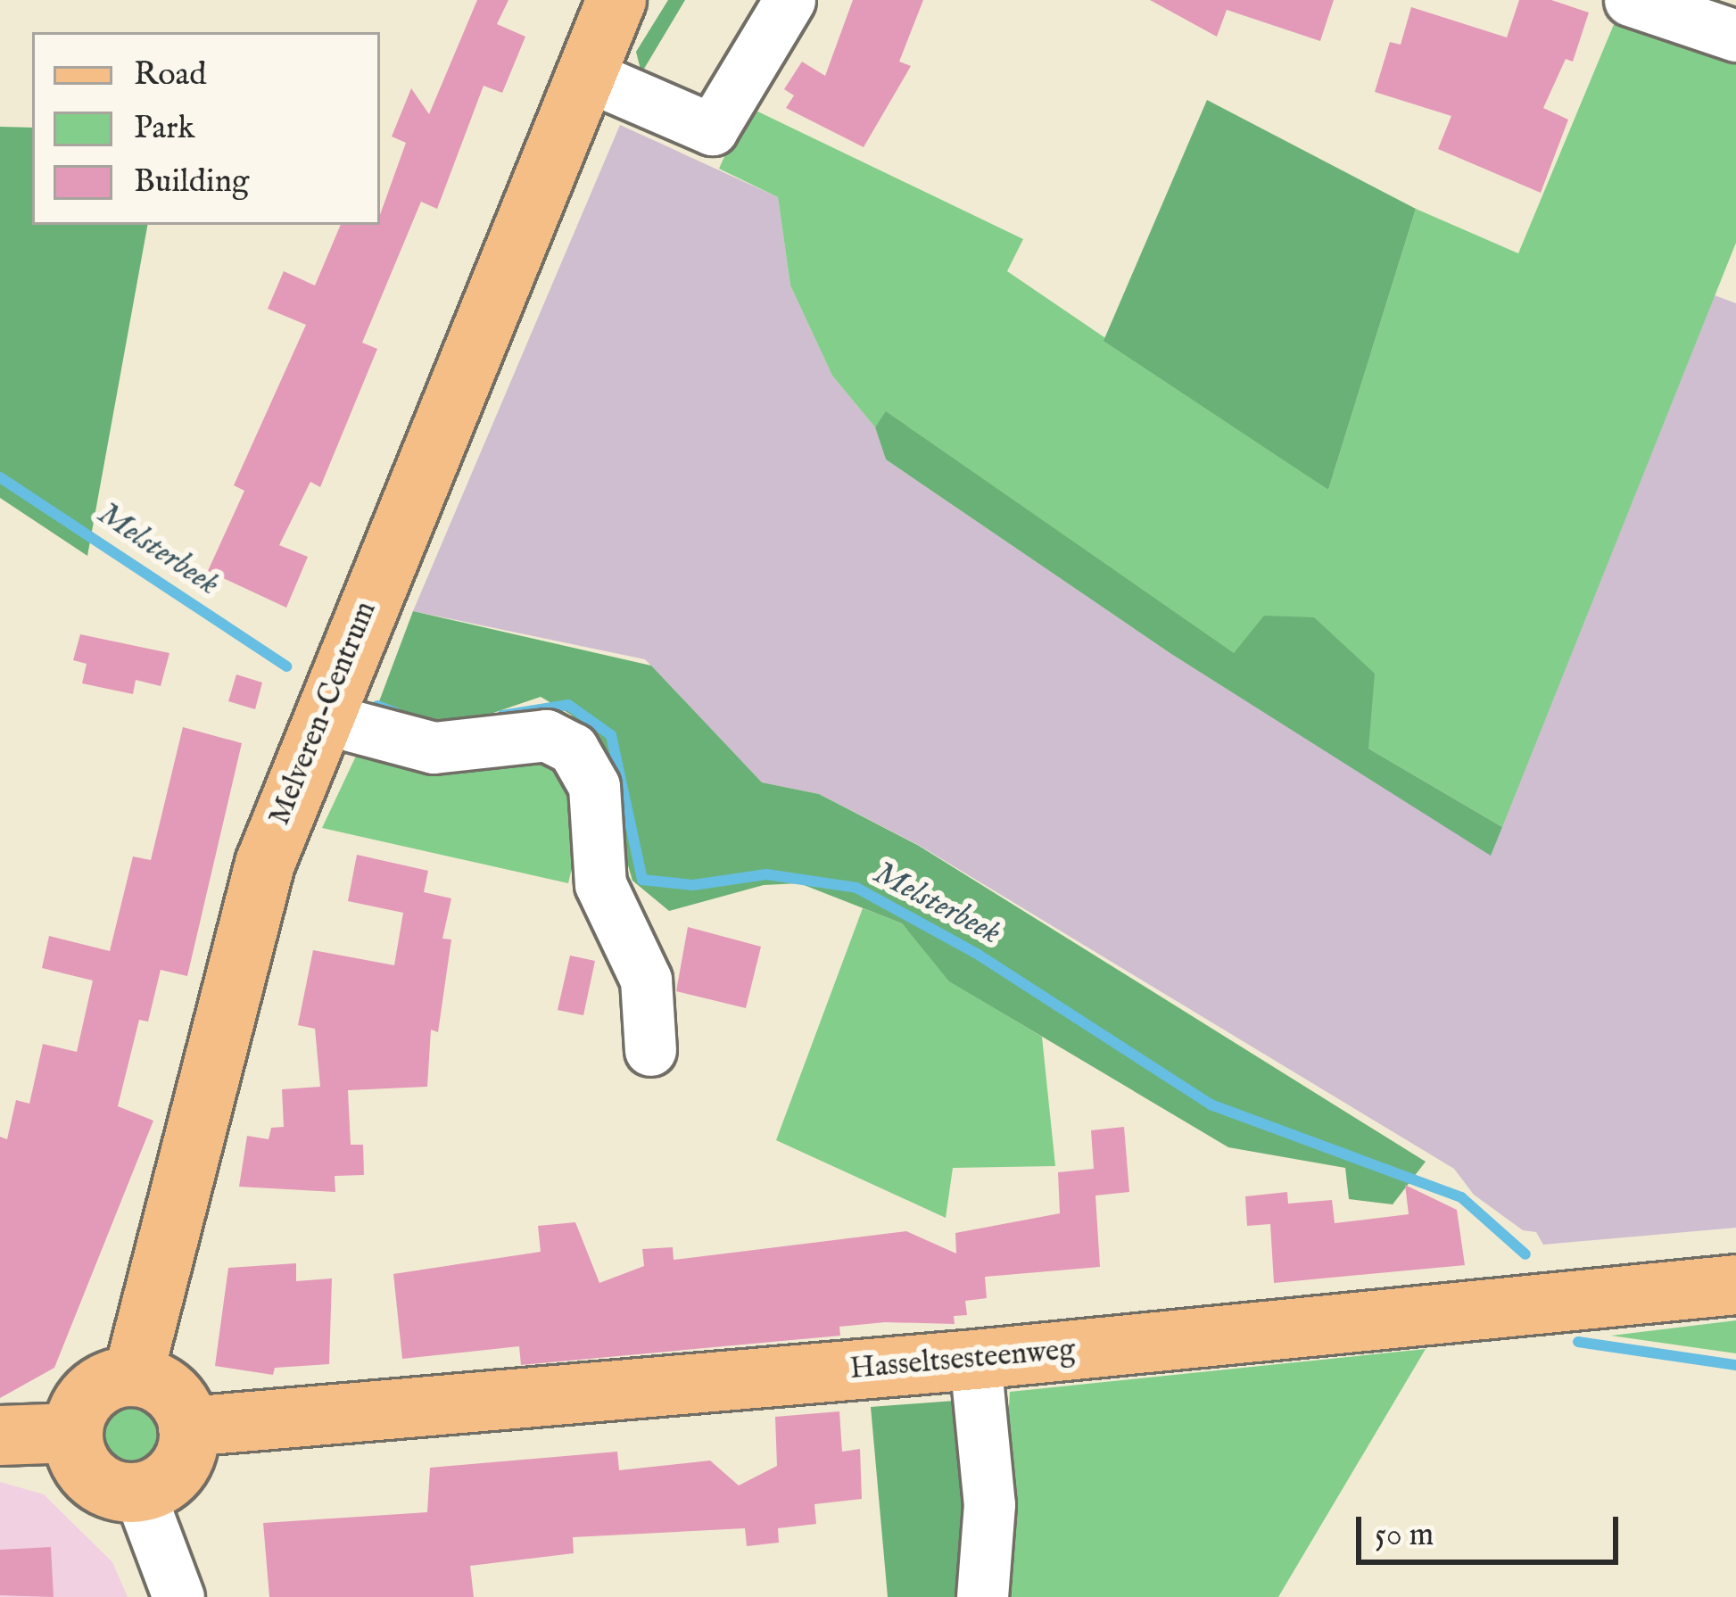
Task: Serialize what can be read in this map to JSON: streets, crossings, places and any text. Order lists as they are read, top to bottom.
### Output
{
  "streets": {
    "main road": ["Melveren-Centrum", "Hasseltsesteenweg"]
  },
  "crossings": [
    ["Melveren-Centrum", "Hasseltsesteenweg"]
  ],
  "water": ["Melsterbeek"],
  "legend": ["Road", "Park", "Building"],
  "scale_bar": "50 m"
}
